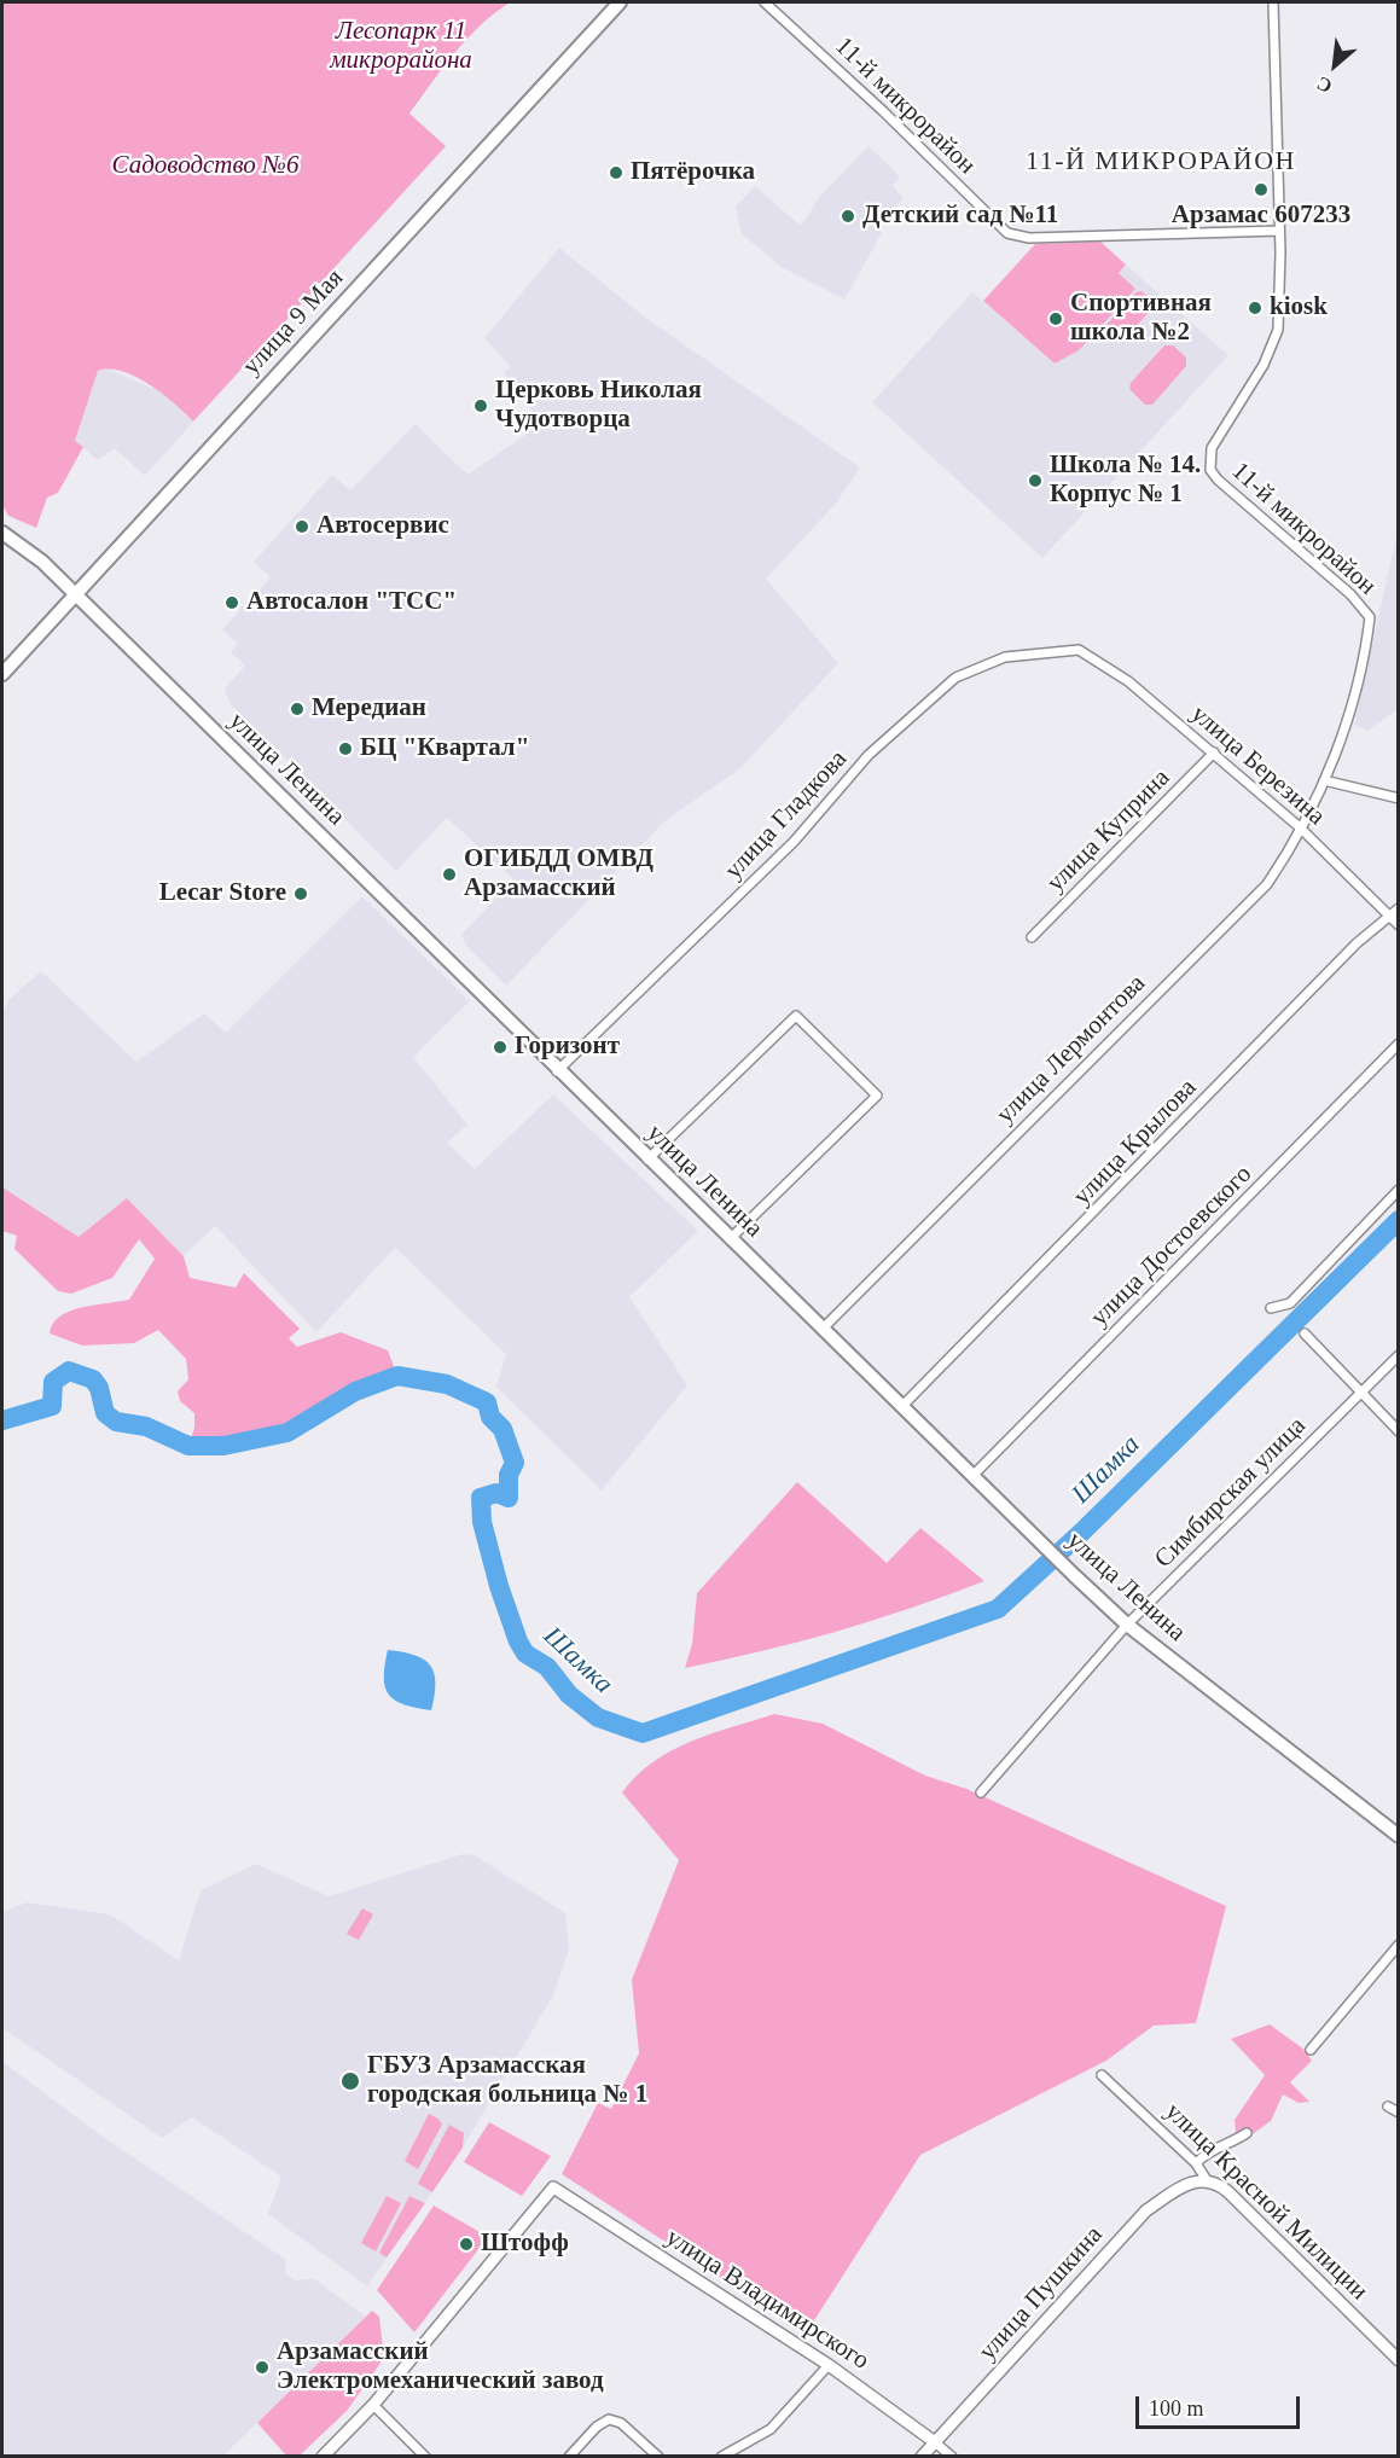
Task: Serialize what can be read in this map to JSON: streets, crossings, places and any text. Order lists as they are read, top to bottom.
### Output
{
  "streets": {
    "main road": ["улица 9 Мая", "улица Ленина"],
    "street": [
      "11-й микрорайон",
      "улица Березина",
      "улица Гладкова",
      "улица Куприна",
      "улица Лермонтова",
      "улица Крылова",
      "улица Достоевского",
      "Симбирская улица",
      "улица Красной Милиции",
      "улица Пушкина",
      "улица Владимирского"
    ]
  },
  "crossings": [
    ["11-й микрорайон", "улица Лермонтова"],
    ["улица 9 Мая", "улица Ленина"],
    ["улица Березина", "улица Гладкова"],
    ["улица Березина", "улица Куприна"],
    ["улица Березина", "улица Лермонтова"],
    ["улица Березина", "улица Крылова"],
    ["улица Ленина", "улица Гладкова"],
    ["улица Ленина", "улица Лермонтова"],
    ["улица Ленина", "улица Крылова"],
    ["улица Ленина", "улица Достоевского"],
    ["улица Ленина", "Симбирская улица"],
    ["улица Красной Милиции", "улица Пушкина"],
    ["улица Пушкина", "улица Владимирского"]
  ],
  "districts": ["11-Й МИКРОРАЙОН"],
  "water": ["Шамка"],
  "parks": ["Лесопарк 11 микрорайона", "Садоводство №6"],
  "places": [
    "Пятёрочка",
    "Арзамас 607233",
    "Детский сад №11",
    "kiosk",
    "Спортивная школа №2",
    "Церковь Николая Чудотворца",
    "Школа № 14. Корпус № 1",
    "Автосервис",
    "Автосалон \"ТСС\"",
    "Мередиан",
    "БЦ \"Квартал\"",
    "ОГИБДД ОМВД Арзамасский",
    "Lecar Store",
    "Горизонт",
    "ГБУЗ Арзамасская городская больница № 1",
    "Штофф",
    "Арзамасский Электромеханический завод"
  ],
  "scale_bar": "100 m",
  "north": "bottom left"
}
